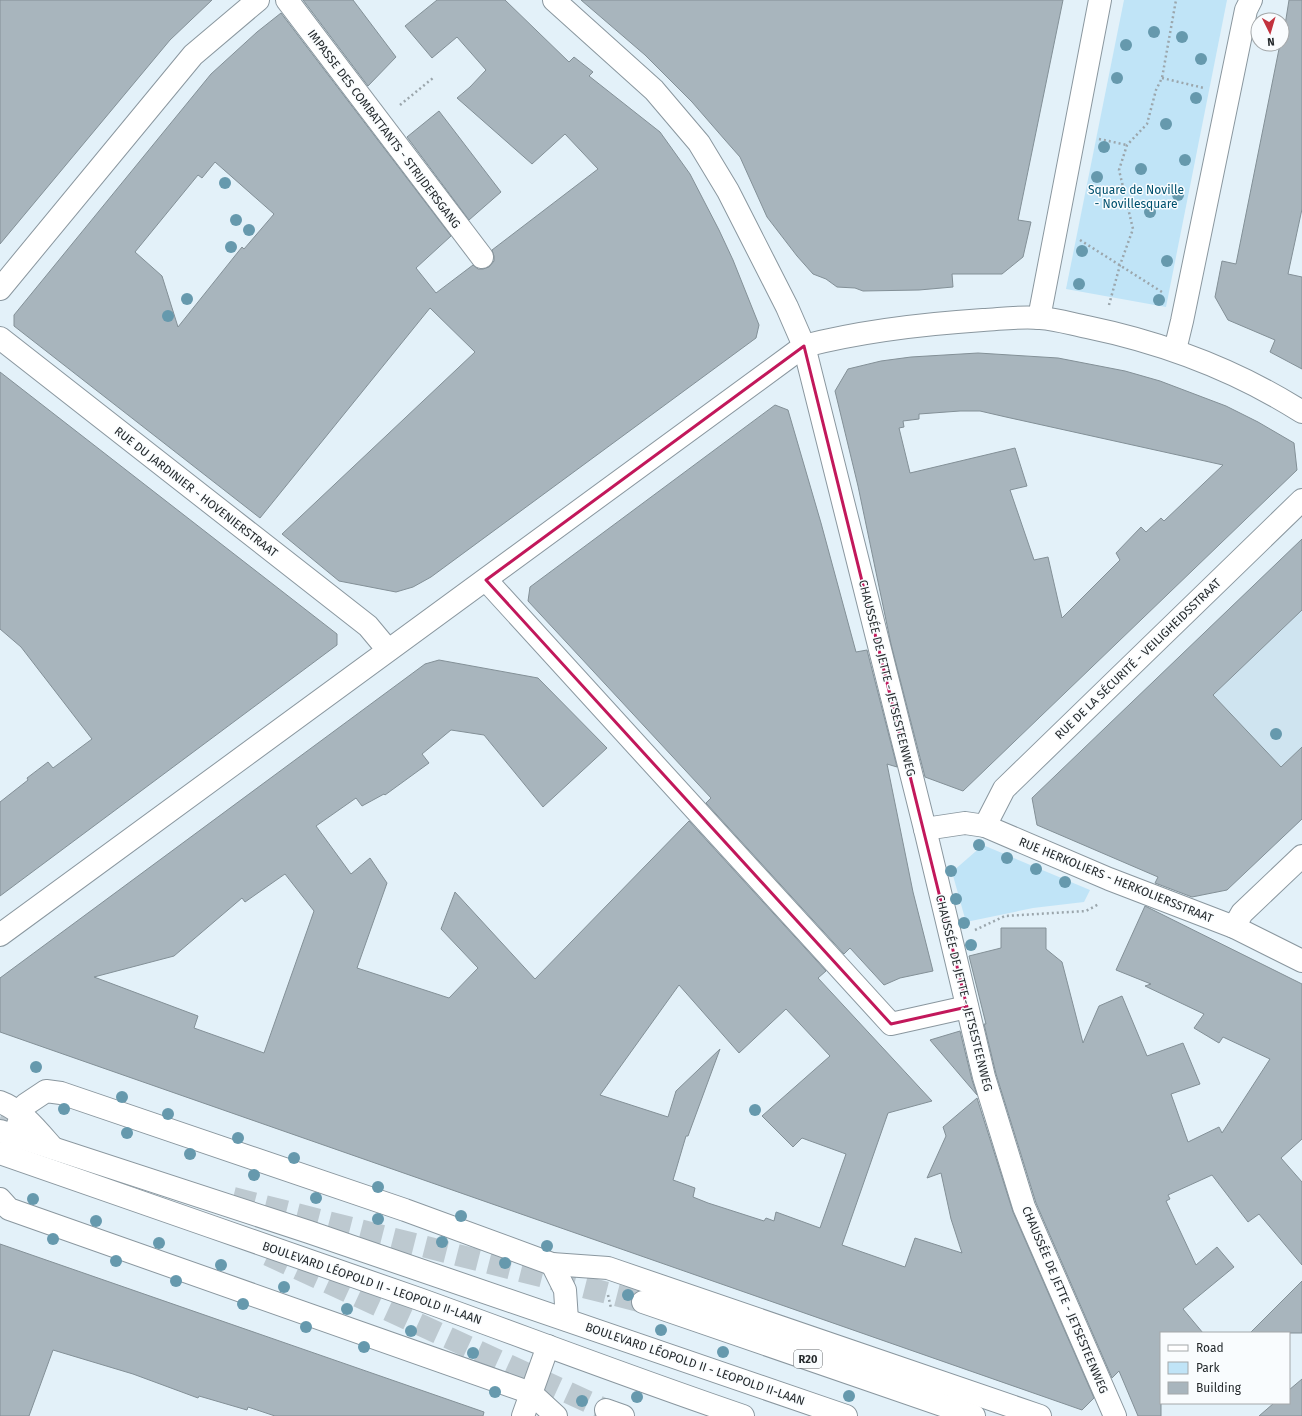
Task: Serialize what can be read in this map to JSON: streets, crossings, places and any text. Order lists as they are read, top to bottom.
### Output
{
  "streets": {
    "main road": [
      "IMPASSE DES COMBATTANTS - STRIJDERSGANG",
      "RUE DU JARDINIER - HOVENIERSTRAAT",
      "RUE DE LA SÉCURITÉ - VEILIGHEIDSSTRAAT",
      "CHAUSSÉE DE JETTE - JETSESTEENWEG",
      "RUE HERKOLIERS - HERKOLIERSSTRAAT",
      "BOULEVARD LÉOPOLD II - LEOPOLD II-LAAN",
      "R20"
    ]
  },
  "crossings": [
    ["RUE DE LA SÉCURITÉ - VEILIGHEIDSSTRAAT", "RUE HERKOLIERS - HERKOLIERSSTRAAT"],
    ["CHAUSSÉE DE JETTE - JETSESTEENWEG", "RUE HERKOLIERS - HERKOLIERSSTRAAT"]
  ],
  "parks": ["Square de Noville - Novillesquare"],
  "legend": ["Road", "Park", "Building"],
  "north": "bottom"
}
